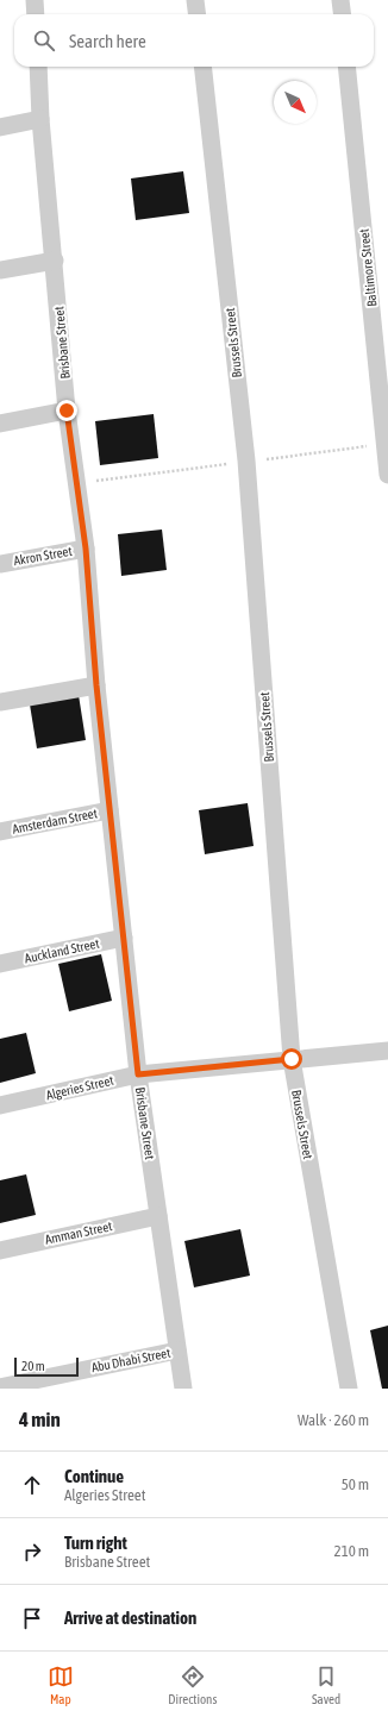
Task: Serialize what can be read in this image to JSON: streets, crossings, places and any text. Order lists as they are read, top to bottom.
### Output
{
  "streets": {
    "street": [
      "Baltimore Street",
      "Brisbane Street",
      "Brussels Street",
      "Akron Street",
      "Amsterdam Street",
      "Auckland Street",
      "Algeries Street",
      "Amman Street",
      "Abu Dhabi Street"
    ]
  },
  "crossings": [
    ["Brisbane Street", "Akron Street"],
    ["Brisbane Street", "Amsterdam Street"],
    ["Brisbane Street", "Auckland Street"],
    ["Brisbane Street", "Algeries Street"],
    ["Brisbane Street", "Amman Street"],
    ["Brisbane Street", "Abu Dhabi Street"],
    ["Brussels Street", "Algeries Street"]
  ],
  "scale_bar": "20 m",
  "north": "bottom right",
  "page": {
    "search": "Search here",
    "scale": "20 m",
    "heading": ["4 min", "Walk · 260 m"],
    "list": [
      ["Continue", "Algeries Street", "50 m"],
      ["Turn right", "Brisbane Street", "210 m"],
      "Arrive at destination"
    ],
    "nav": ["Map", "Directions", "Saved"]
  }
}
